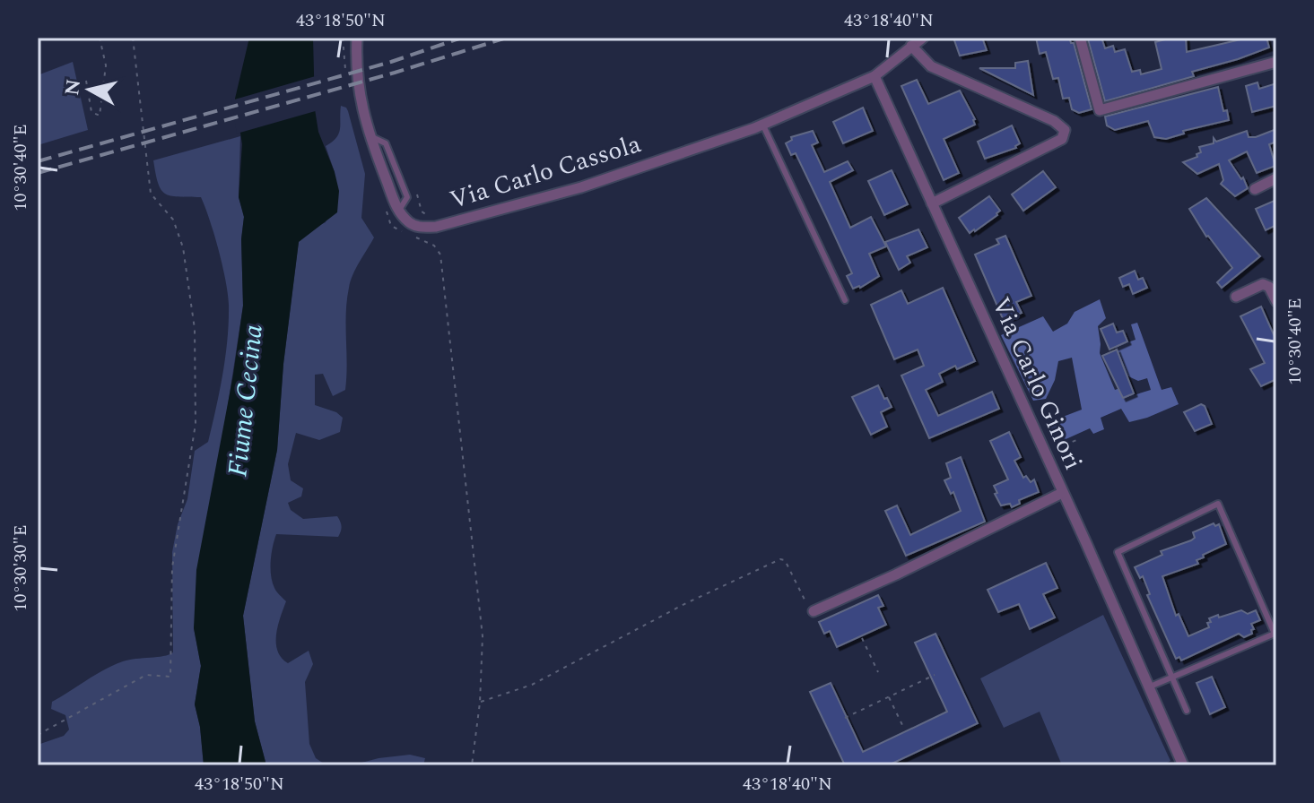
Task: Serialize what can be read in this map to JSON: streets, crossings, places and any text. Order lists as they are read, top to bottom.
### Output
{
  "streets": {
    "street": ["Via Carlo Cassola", "Via Carlo Ginori"]
  },
  "crossings": [
    ["Via Carlo Cassola", "Via Carlo Ginori"]
  ],
  "water": ["Fiume Cecina"],
  "north": "left",
  "coordinates": [
    "43°18'50\"N",
    "43°18'40\"N",
    "10°30'40\"E",
    "10°30'30\"E"
  ]
}
